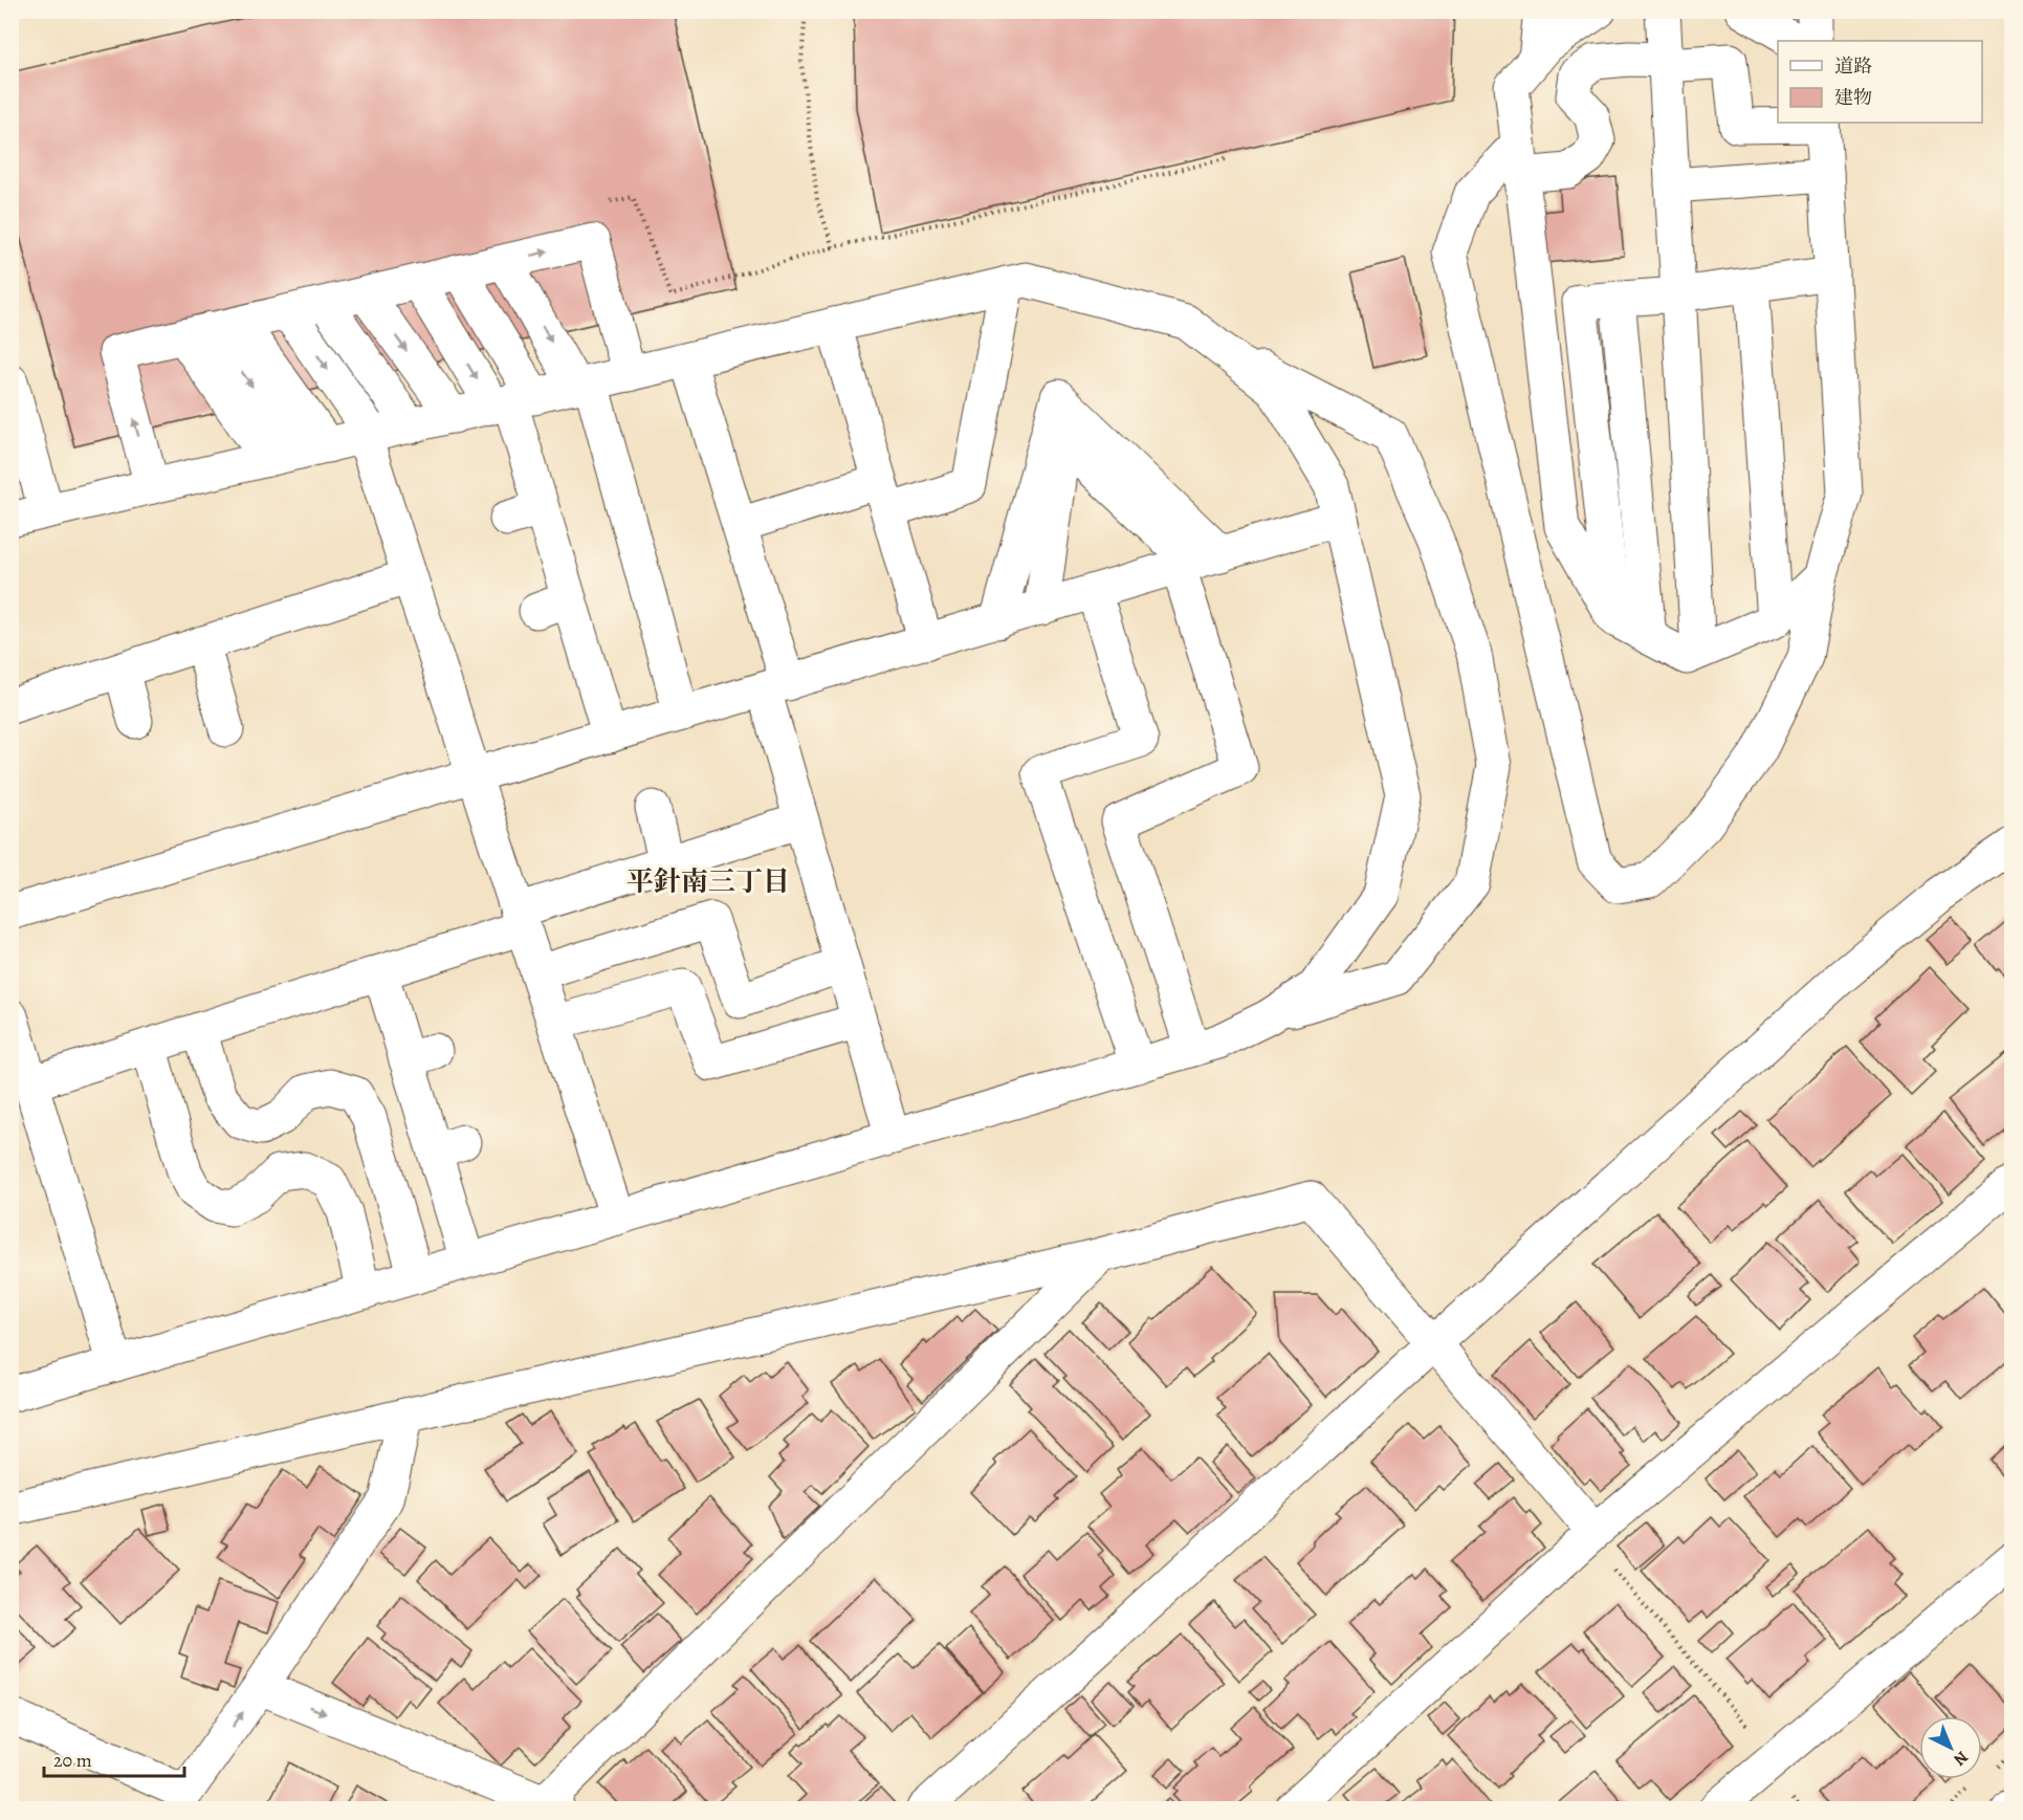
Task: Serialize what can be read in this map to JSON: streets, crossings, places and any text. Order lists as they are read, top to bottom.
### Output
{
  "districts": ["平針南三丁目"],
  "legend": ["道路", "建物"],
  "scale_bar": "20 m",
  "north": "bottom right"
}
